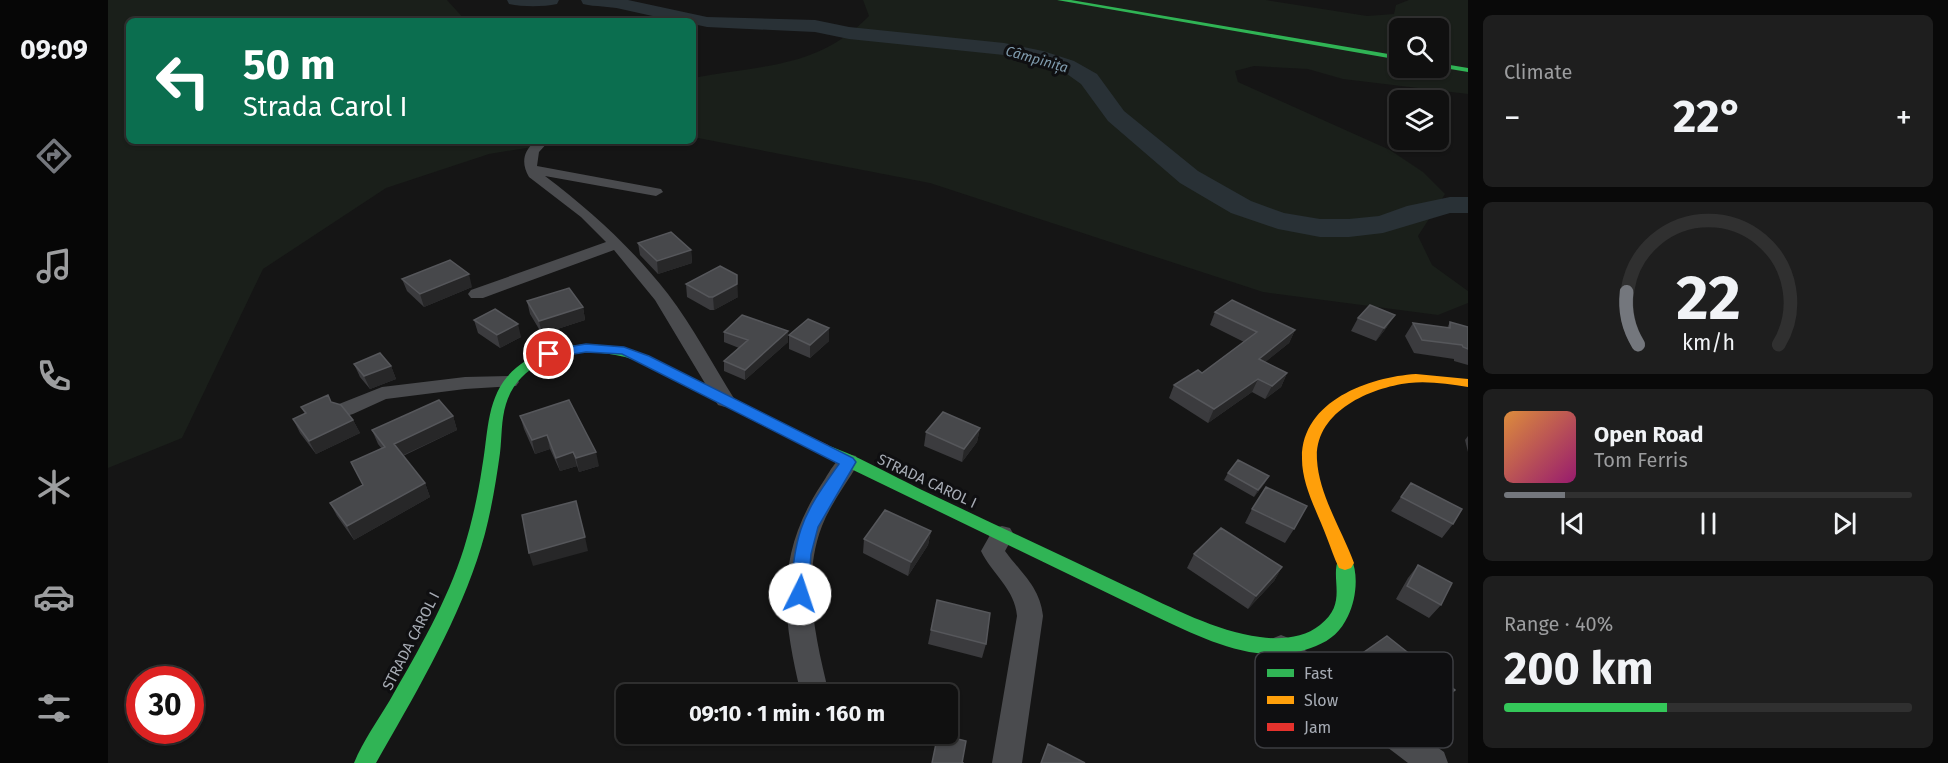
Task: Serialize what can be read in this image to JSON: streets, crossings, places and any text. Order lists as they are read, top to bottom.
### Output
{
  "streets": {
    "main road": ["STRADA CAROL I"]
  },
  "water": ["Câmpinița"],
  "legend": ["Fast", "Slow", "Jam"],
  "page": {
    "tabs": "09:09",
    "tile": [
      "Climate",
      ["Range · 40%", "200 km"]
    ],
    "turn": ["50 m", "Strada Carol I"],
    "heat": ["−", "22°", "+"],
    "song": ["Open Road", "Tom Ferris"],
    "limit": "30",
    "trip": "09:10 · 1 min · 160 m",
    "gauge": ["22", "km/h"]
  }
}
